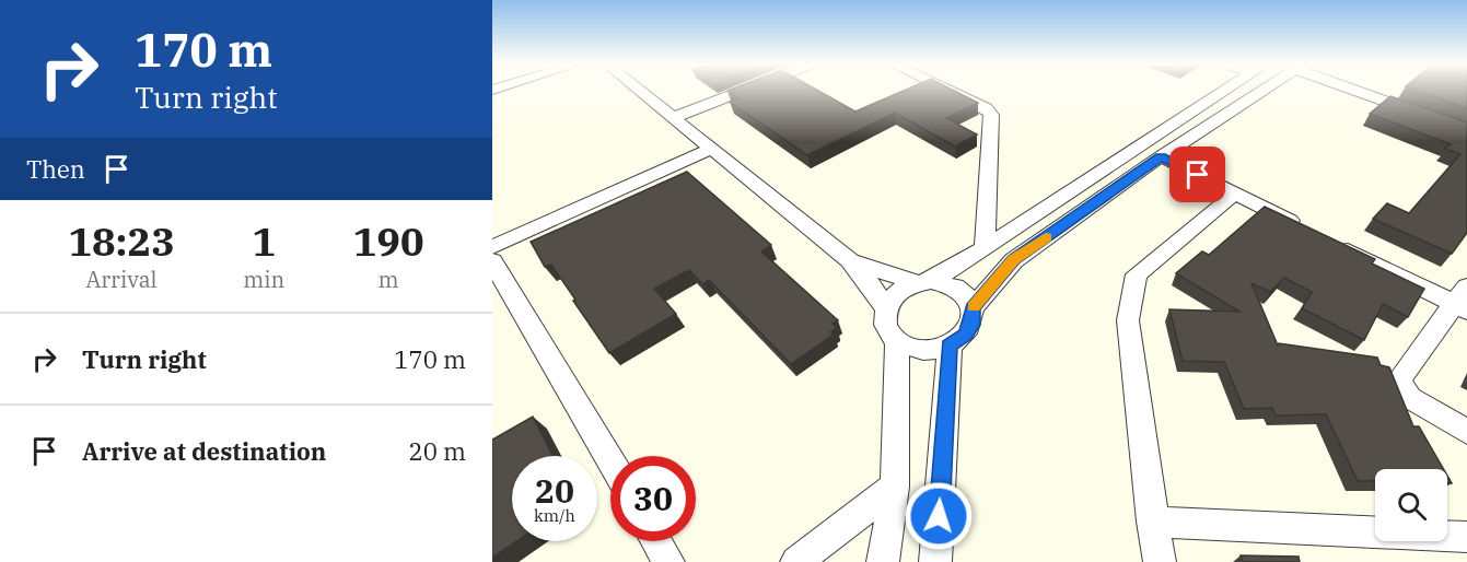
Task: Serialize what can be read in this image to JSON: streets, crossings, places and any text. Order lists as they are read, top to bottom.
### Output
{
  "page": {
    "turn": ["170 m", "Turn right"],
    "then": "Then",
    "eta": [
      "18:23",
      "Arrival",
      "1",
      "min",
      "190",
      "m"
    ],
    "list": [
      {
        "name": "Turn right",
        "value": "170 m"
      },
      {
        "name": "Arrive at destination",
        "value": "20 m"
      }
    ],
    "speed": "20 km/h",
    "limit": "30"
  }
}
